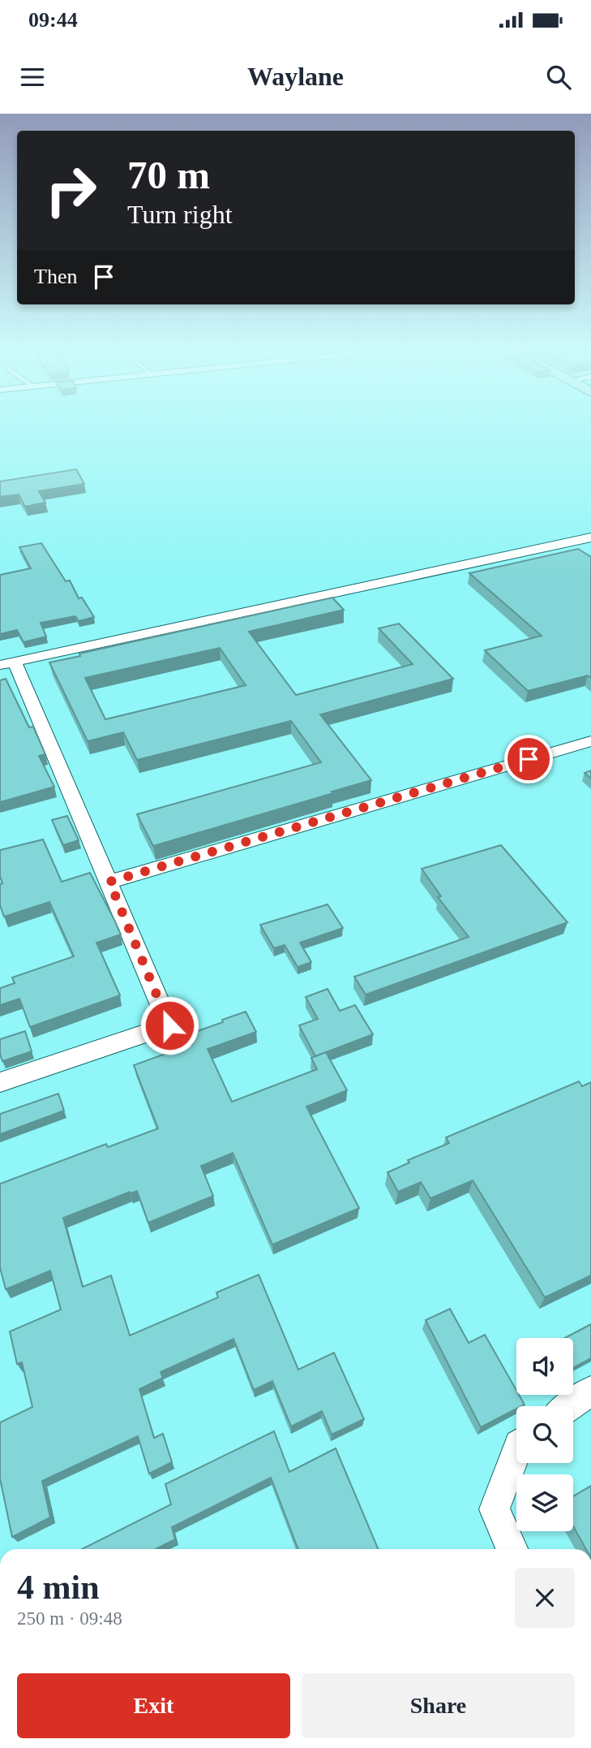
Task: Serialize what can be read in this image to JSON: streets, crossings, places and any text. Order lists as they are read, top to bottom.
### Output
{
  "page": {
    "status": "09:44",
    "header": "Waylane",
    "turn": ["70 m", "Turn right"],
    "then": "Then",
    "heading": ["4 min", "250 m · 09:48"],
    "buttons": ["Exit", "Share"]
  }
}
